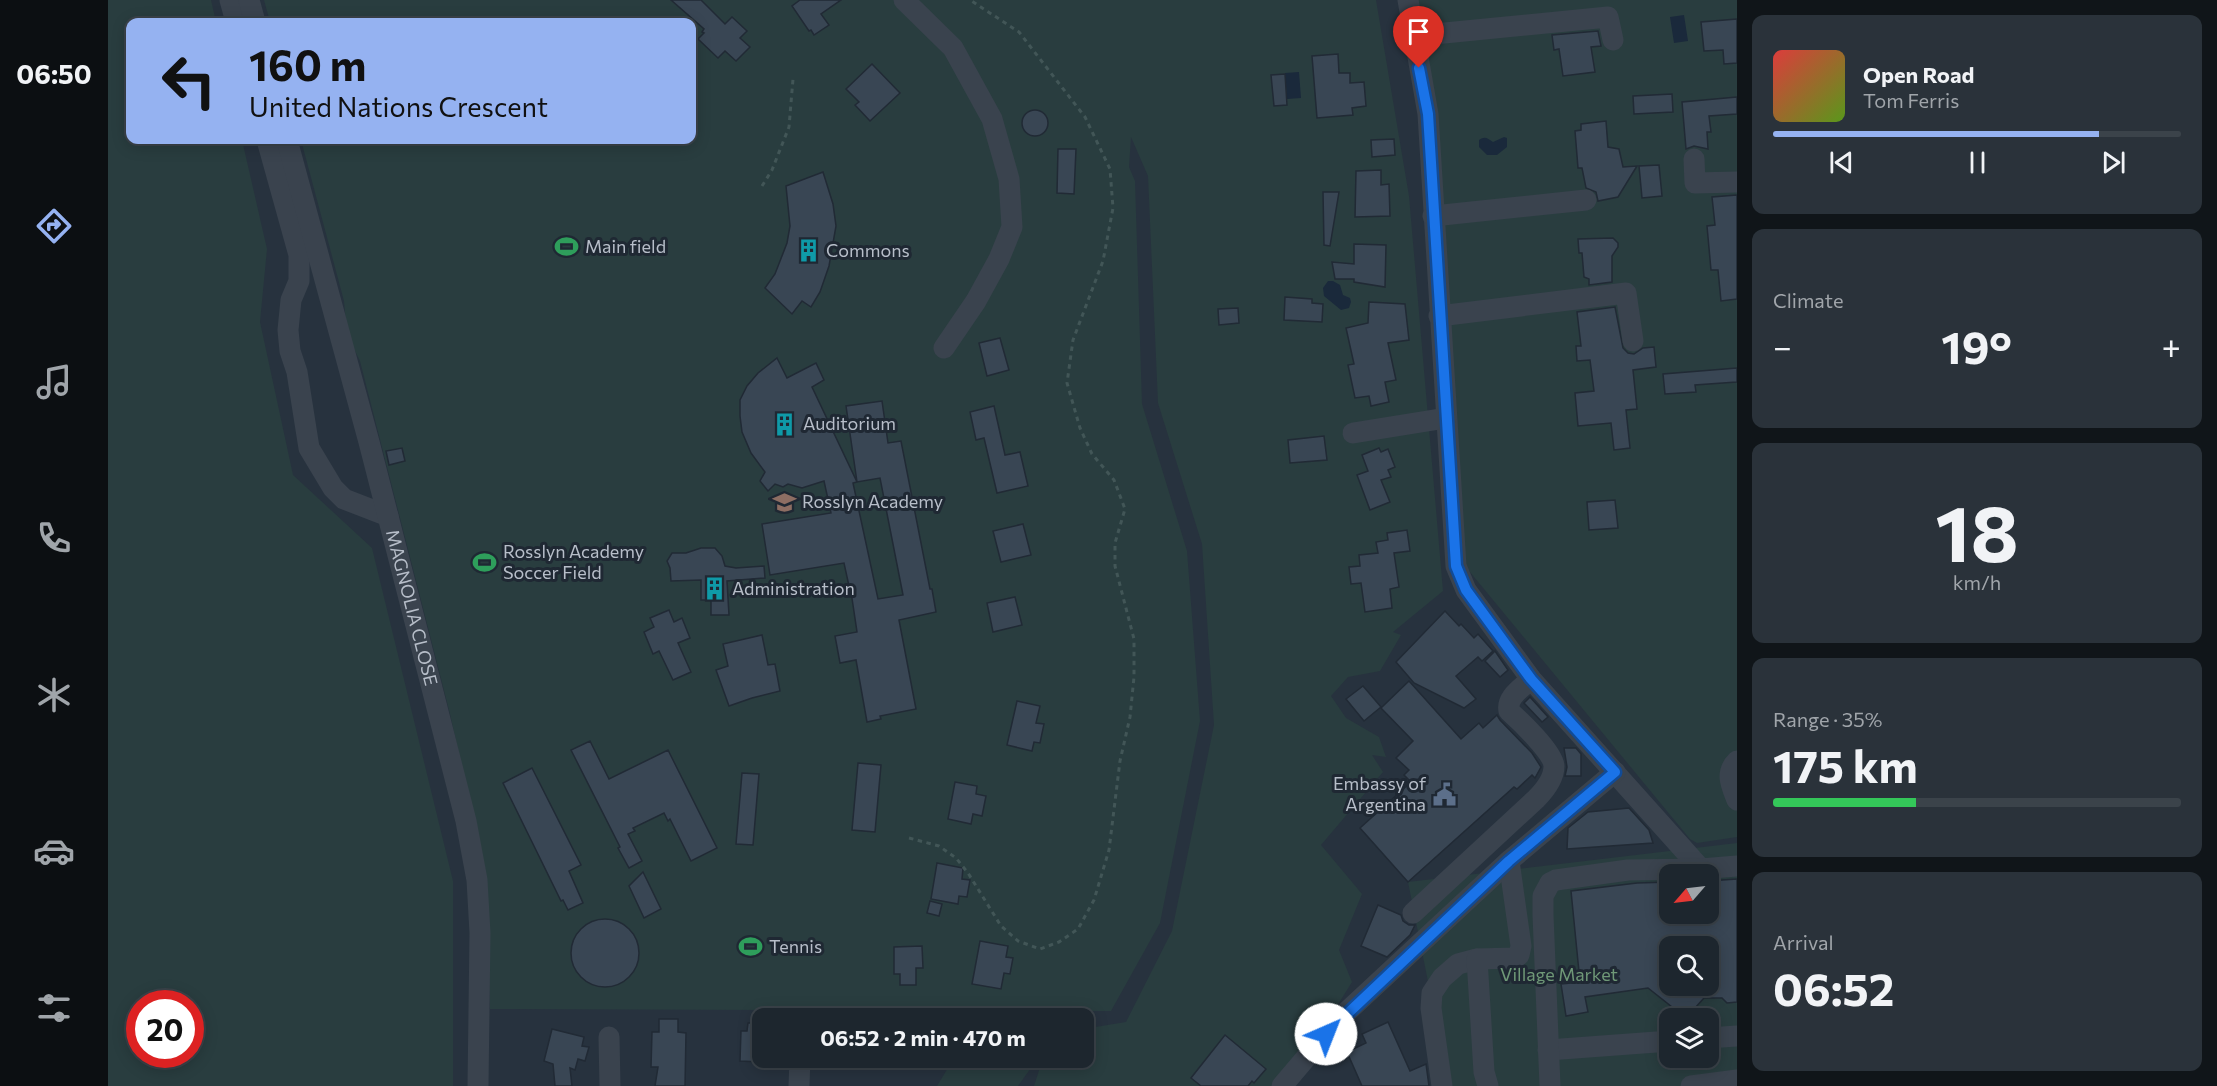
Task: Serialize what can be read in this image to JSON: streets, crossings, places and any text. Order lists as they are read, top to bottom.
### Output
{
  "streets": {
    "street": ["MAGNOLIA CLOSE"]
  },
  "parks": ["Village Market"],
  "places": {
    "sports": ["Main field", "Rosslyn Academy Soccer Field", "Tennis"],
    "building": ["Commons", "Auditorium", "Administration"],
    "school or university": ["Rosslyn Academy"],
    "public building": ["Embassy of Argentina"]
  },
  "north": "bottom left",
  "page": {
    "tabs": "06:50",
    "turn": ["160 m", "United Nations Crescent"],
    "song": ["Open Road", "Tom Ferris"],
    "tile": [
      "Climate",
      ["18", "km/h"],
      ["Range · 35%", "175 km"],
      ["Arrival", "06:52"]
    ],
    "heat": ["−", "19°", "+"],
    "limit": "20",
    "trip": "06:52 · 2 min · 470 m"
  }
}
